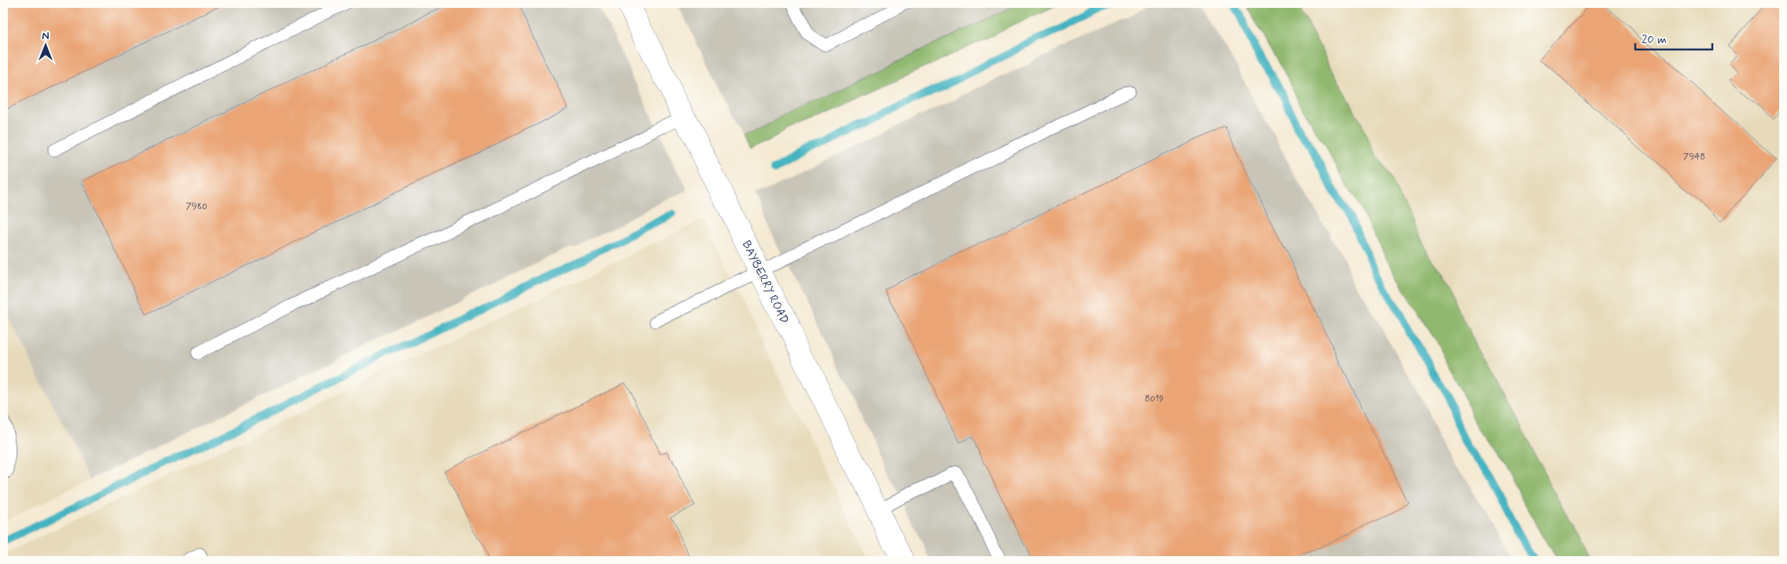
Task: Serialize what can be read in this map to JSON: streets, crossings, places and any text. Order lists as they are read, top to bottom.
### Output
{
  "streets": {
    "street": ["BAYBERRY ROAD"]
  },
  "house_numbers": ["7948", "7980", "8019"],
  "scale_bar": "20 m",
  "north": "top"
}
